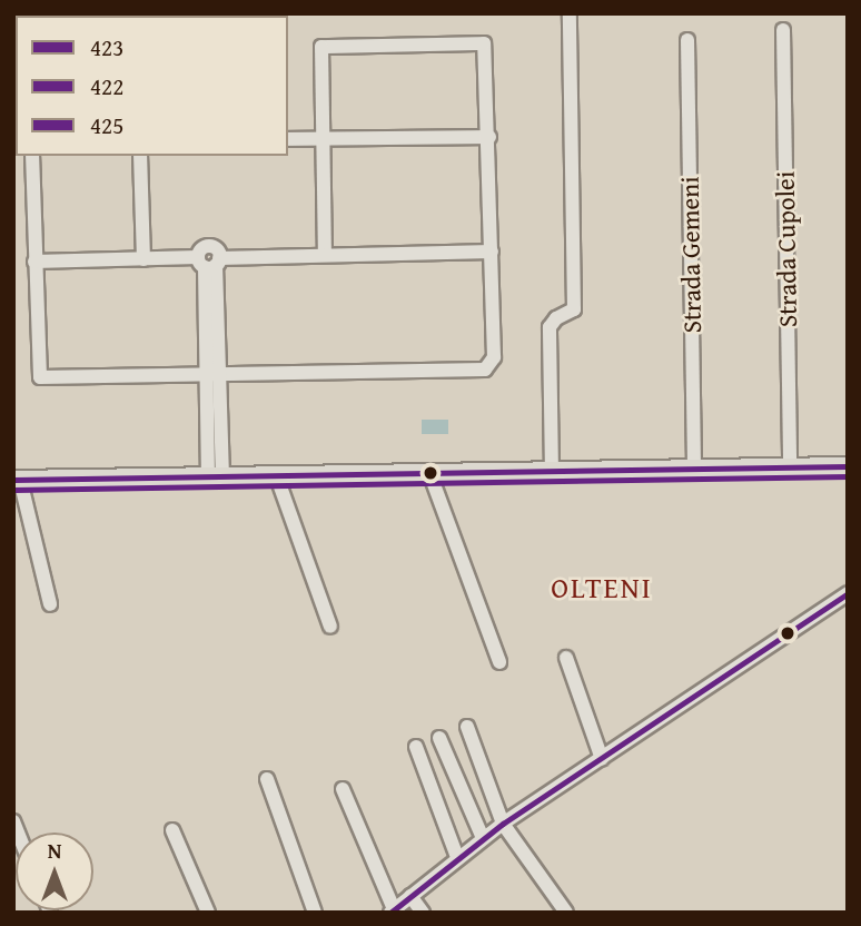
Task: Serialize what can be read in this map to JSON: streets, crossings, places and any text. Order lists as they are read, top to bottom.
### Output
{
  "streets": {
    "street": ["Strada Cupolei", "Strada Gemeni"]
  },
  "districts": ["OLTENI"],
  "lines": ["transit line 423", "transit line 422", "transit line 425"],
  "legend": ["423", "422", "425"],
  "north": "top"
}
